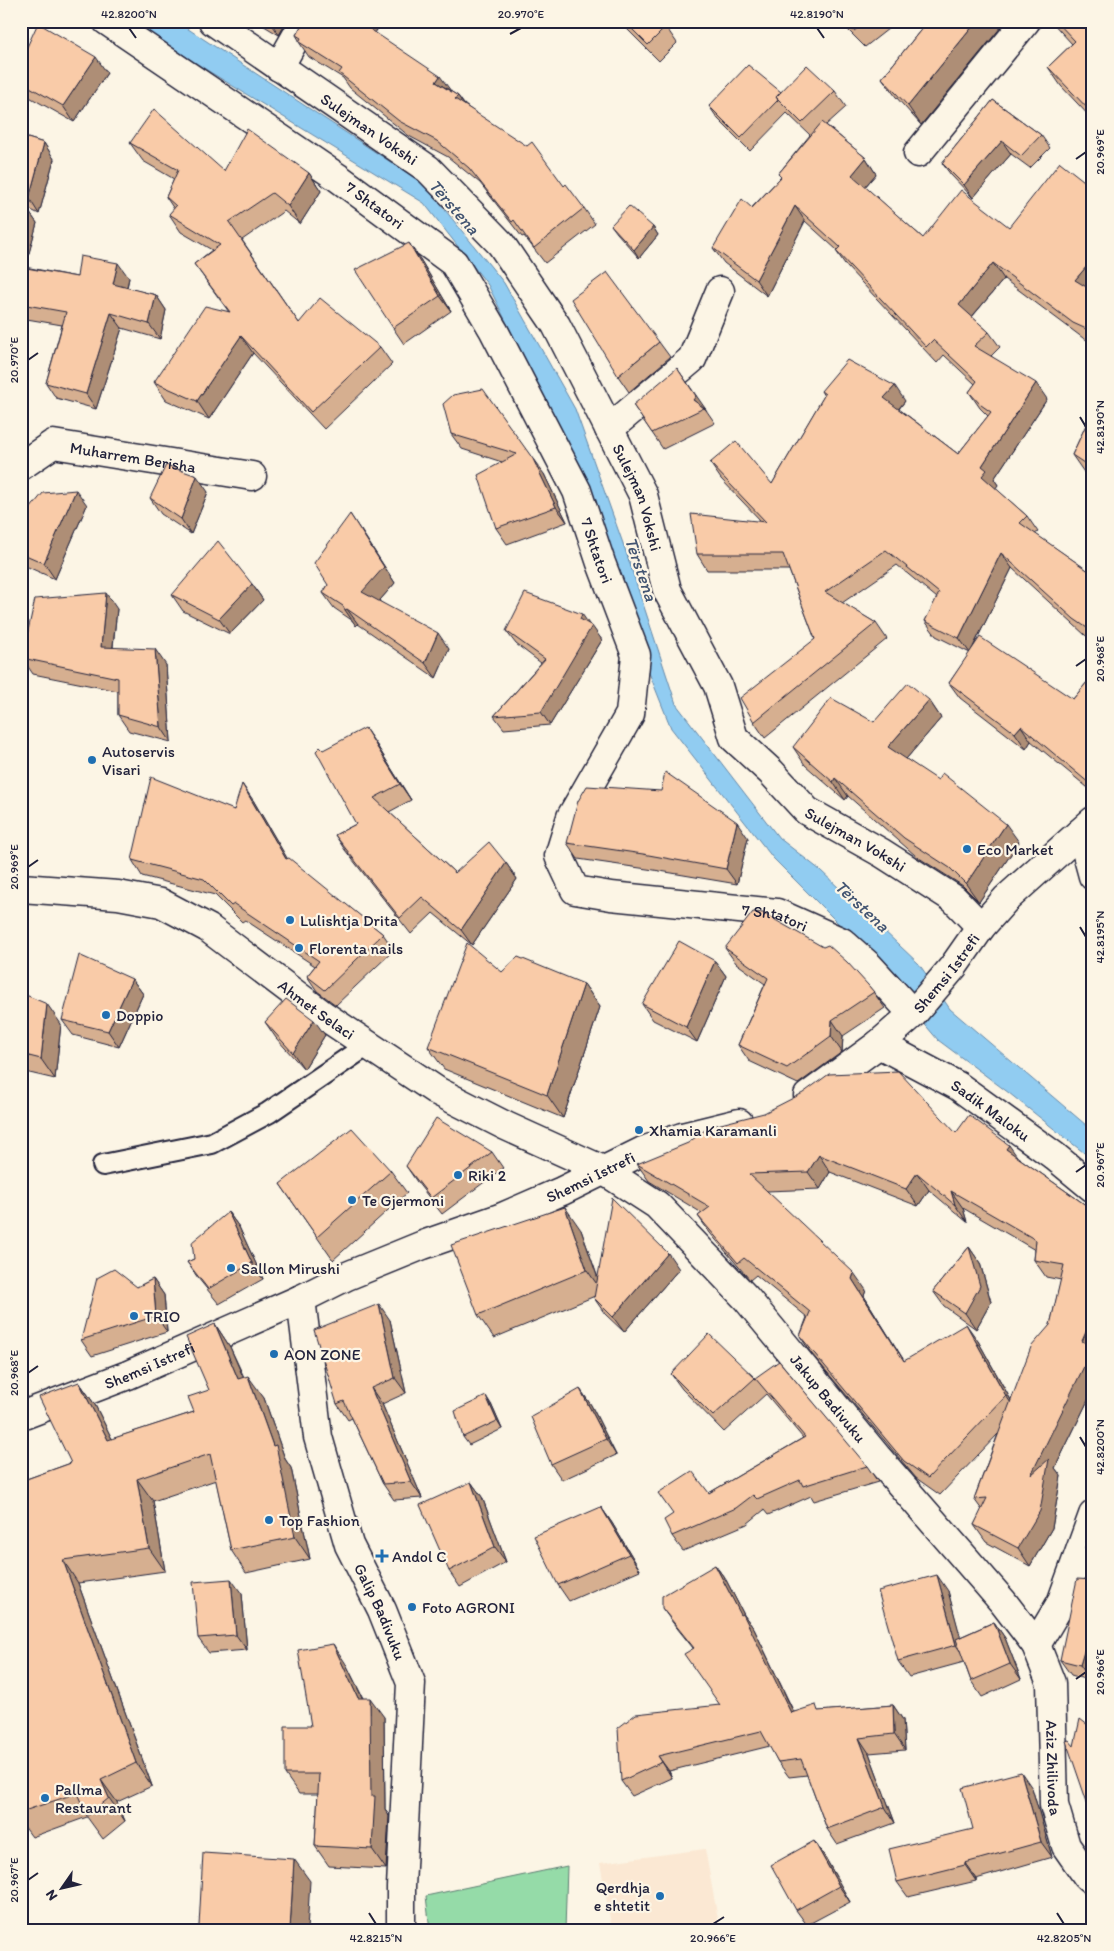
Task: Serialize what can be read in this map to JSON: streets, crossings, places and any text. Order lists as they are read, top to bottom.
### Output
{
  "streets": {
    "street": [
      "Sulejman Vokshi",
      "7 Shtatori",
      "Muharrem Berisha",
      "Shemsi Istrefi",
      "Ahmet Selaci",
      "Sadik Maloku",
      "Jakup Badivuku",
      "Galip Badivuku",
      "Aziz Zhilivoda"
    ]
  },
  "crossings": [
    ["Sulejman Vokshi", "Shemsi Istrefi"],
    ["7 Shtatori", "Shemsi Istrefi"],
    ["Shemsi Istrefi", "Ahmet Selaci"],
    ["Shemsi Istrefi", "Sadik Maloku"],
    ["Shemsi Istrefi", "Jakup Badivuku"],
    ["Shemsi Istrefi", "Galip Badivuku"],
    ["Ahmet Selaci", "Jakup Badivuku"],
    ["Jakup Badivuku", "Aziz Zhilivoda"]
  ],
  "water": ["Tërstena"],
  "places": {
    "other": [
      "Autoservis Visari",
      "Eco Market",
      "Lulishtja Drita",
      "Florenta nails",
      "Doppio",
      "Xhamia Karamanli",
      "Riki 2",
      "Te Gjermoni",
      "Sallon Mirushi",
      "TRIO",
      "AON ZONE",
      "Top Fashion",
      "Foto AGRONI",
      "Pallma Restaurant",
      "Qerdhja e shtetit"
    ],
    "health": ["Andol C"]
  },
  "north": "bottom left",
  "coordinates": [
    "42.8200°N",
    "20.970°E",
    "42.8190°N",
    "20.969°E",
    "20.968°E",
    "42.8195°N",
    "20.967°E",
    "20.966°E",
    "42.8215°N",
    "42.8205°N"
  ]
}
